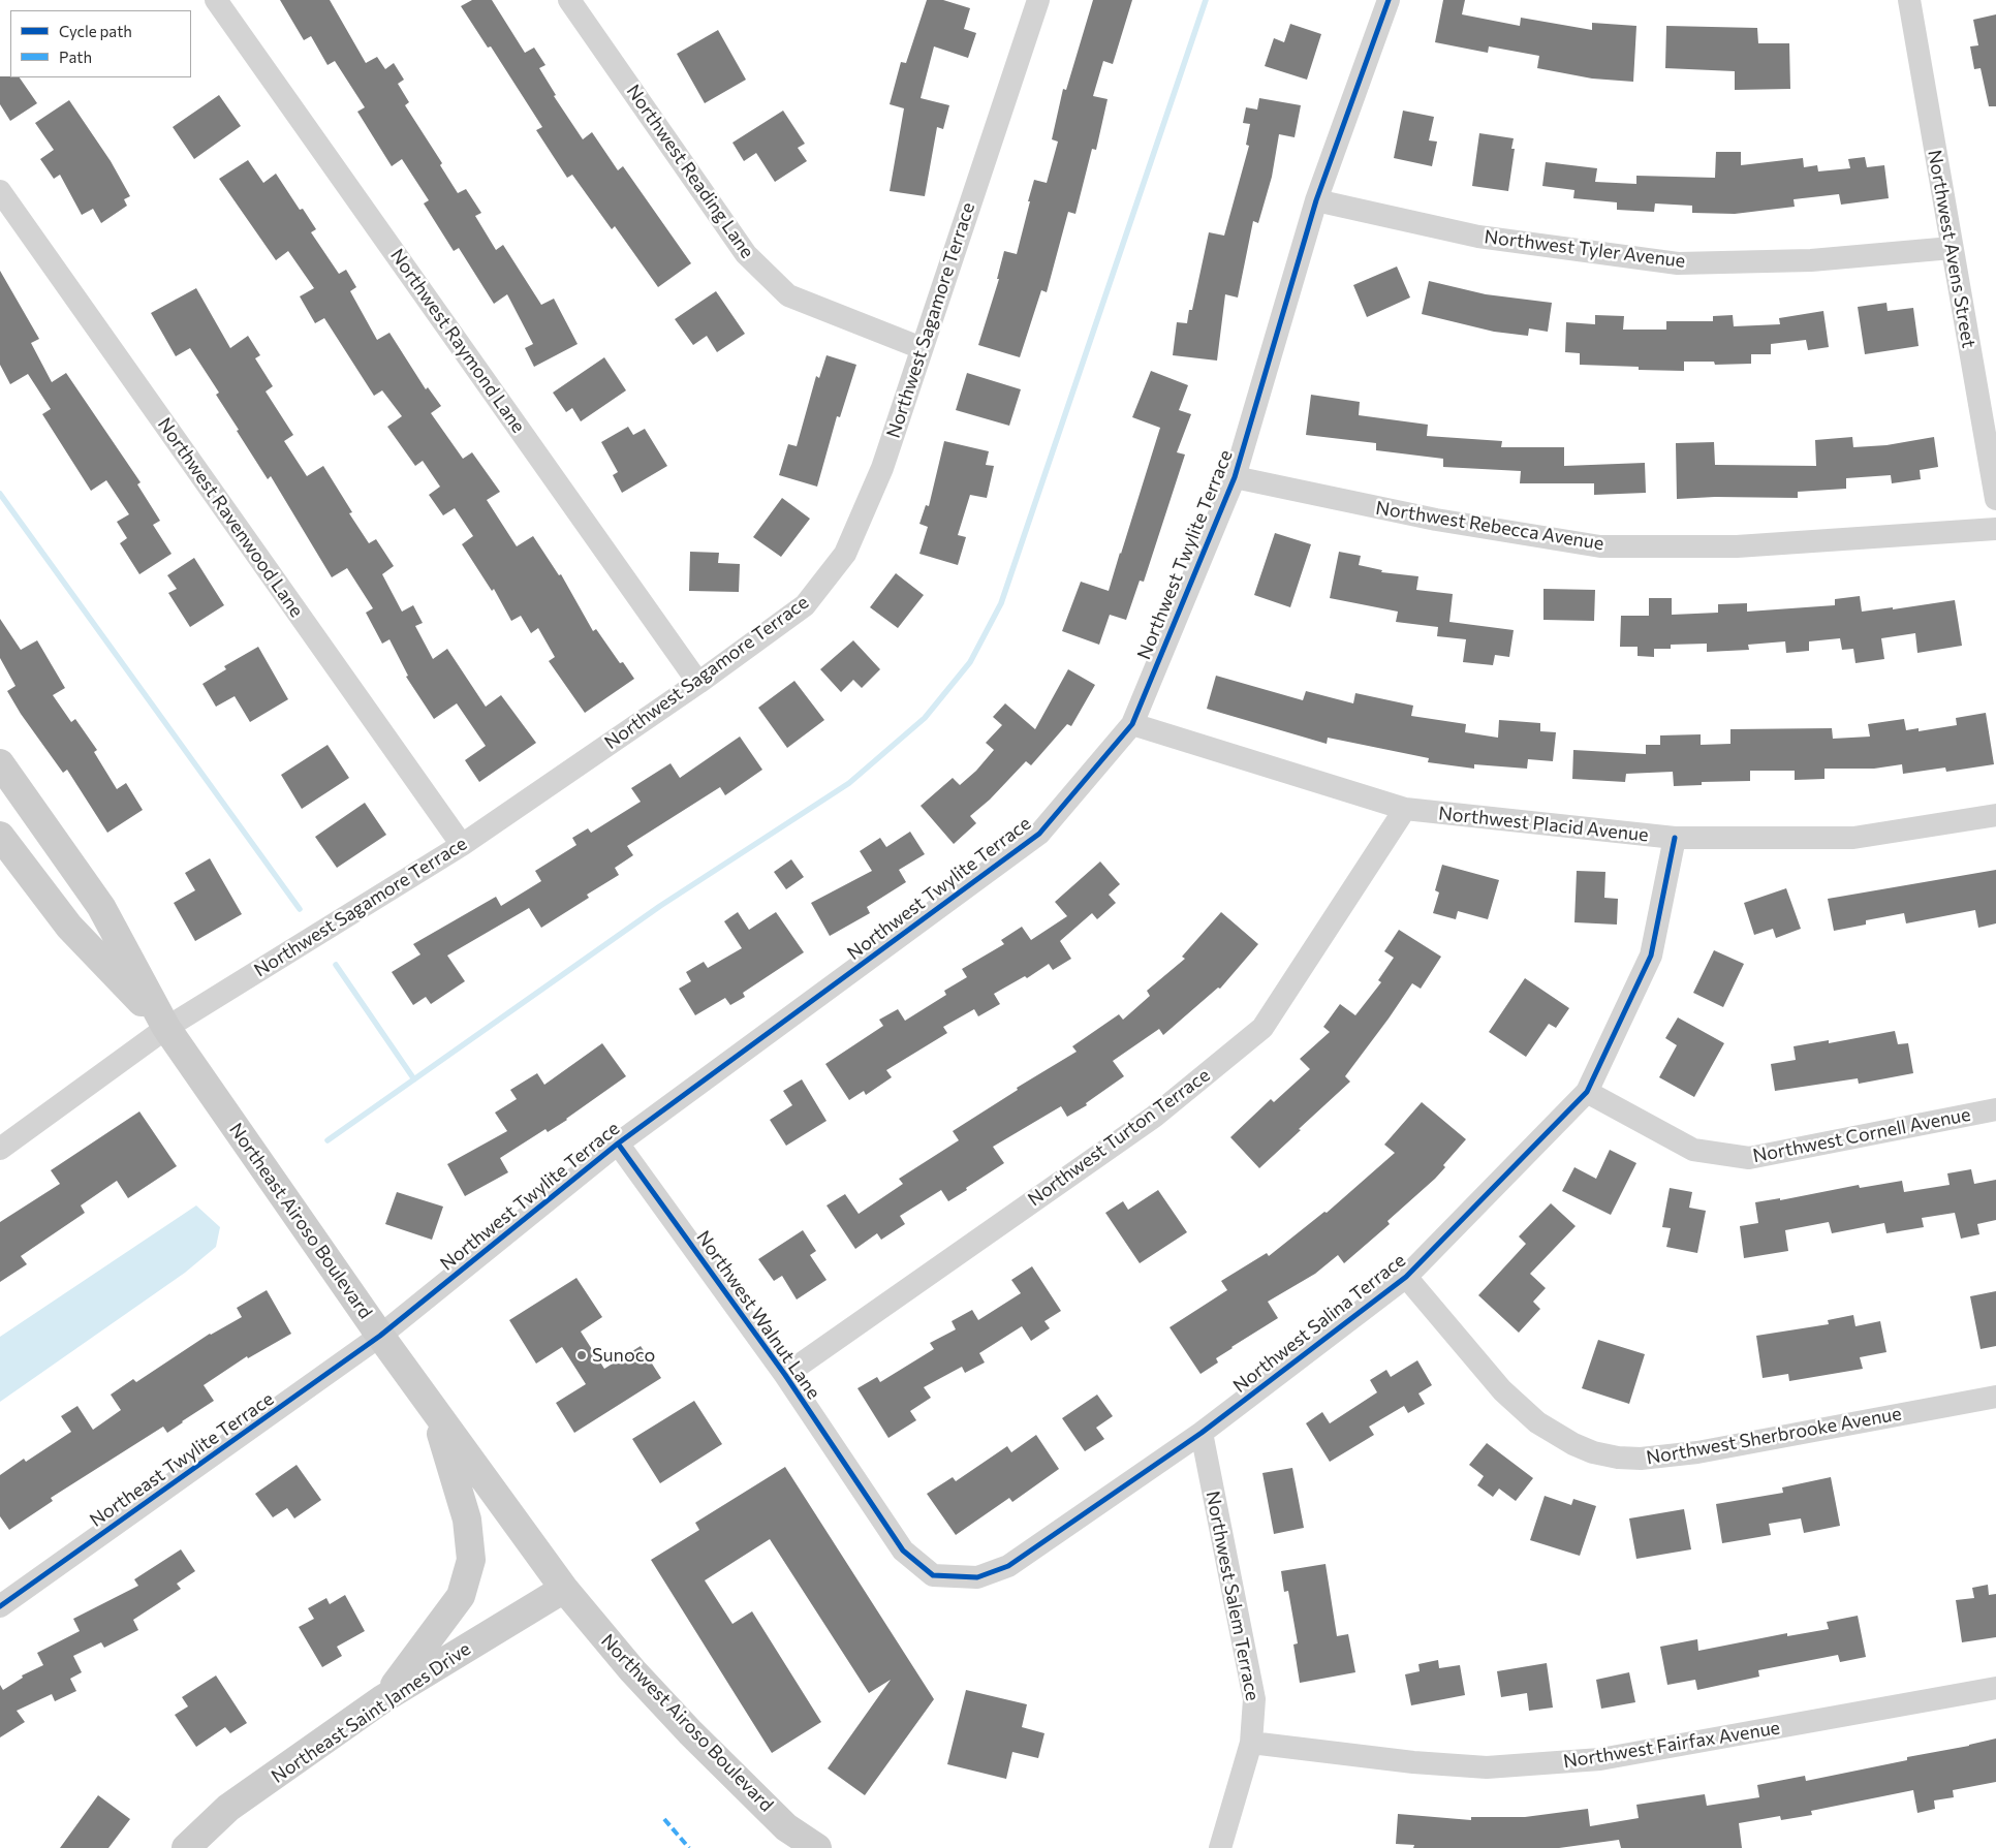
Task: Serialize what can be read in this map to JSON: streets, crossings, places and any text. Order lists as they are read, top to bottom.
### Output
{
  "streets": {
    "main road": ["Northeast Airoso Boulevard", "Northeast Saint James Drive", "Northwest Airoso Boulevard"],
    "street": [
      "Northwest Reading Lane",
      "Northwest Tyler Avenue",
      "Northwest Avens Street",
      "Northwest Sagamore Terrace",
      "Northwest Raymond Lane",
      "Northwest Ravenwood Lane",
      "Northwest Rebecca Avenue",
      "Northwest Twylite Terrace",
      "Northwest Placid Avenue",
      "Northwest Cornell Avenue",
      "Northwest Turton Terrace",
      "Northwest Walnut Lane",
      "Northwest Salina Terrace",
      "Northwest Sherbrooke Avenue",
      "Northeast Twylite Terrace",
      "Northwest Salem Terrace",
      "Northwest Fairfax Avenue"
    ]
  },
  "crossings": [
    ["Northwest Reading Lane", "Northwest Sagamore Terrace"],
    ["Northwest Tyler Avenue", "Northwest Avens Street"],
    ["Northwest Tyler Avenue", "Northwest Twylite Terrace"],
    ["Northwest Sagamore Terrace", "Northwest Raymond Lane"],
    ["Northwest Sagamore Terrace", "Northwest Ravenwood Lane"],
    ["Northwest Sagamore Terrace", "Northeast Airoso Boulevard"],
    ["Northwest Rebecca Avenue", "Northwest Twylite Terrace"],
    ["Northwest Twylite Terrace", "Northwest Placid Avenue"],
    ["Northwest Twylite Terrace", "Northeast Airoso Boulevard"],
    ["Northwest Twylite Terrace", "Northwest Walnut Lane"],
    ["Northwest Twylite Terrace", "Northeast Twylite Terrace"],
    ["Northwest Placid Avenue", "Northwest Turton Terrace"],
    ["Northwest Placid Avenue", "Northwest Salina Terrace"],
    ["Northwest Cornell Avenue", "Northwest Salina Terrace"],
    ["Northwest Turton Terrace", "Northwest Walnut Lane"],
    ["Northeast Airoso Boulevard", "Northeast Twylite Terrace"],
    ["Northeast Airoso Boulevard", "Northeast Saint James Drive"],
    ["Northeast Airoso Boulevard", "Northwest Airoso Boulevard"],
    ["Northwest Walnut Lane", "Northwest Salina Terrace"],
    ["Northwest Salina Terrace", "Northwest Sherbrooke Avenue"],
    ["Northwest Salina Terrace", "Northwest Salem Terrace"],
    ["Northwest Salem Terrace", "Northwest Fairfax Avenue"],
    ["Northeast Saint James Drive", "Northwest Airoso Boulevard"]
  ],
  "places": ["Sunoco"],
  "legend": ["Cycle path", "Path"]
}
